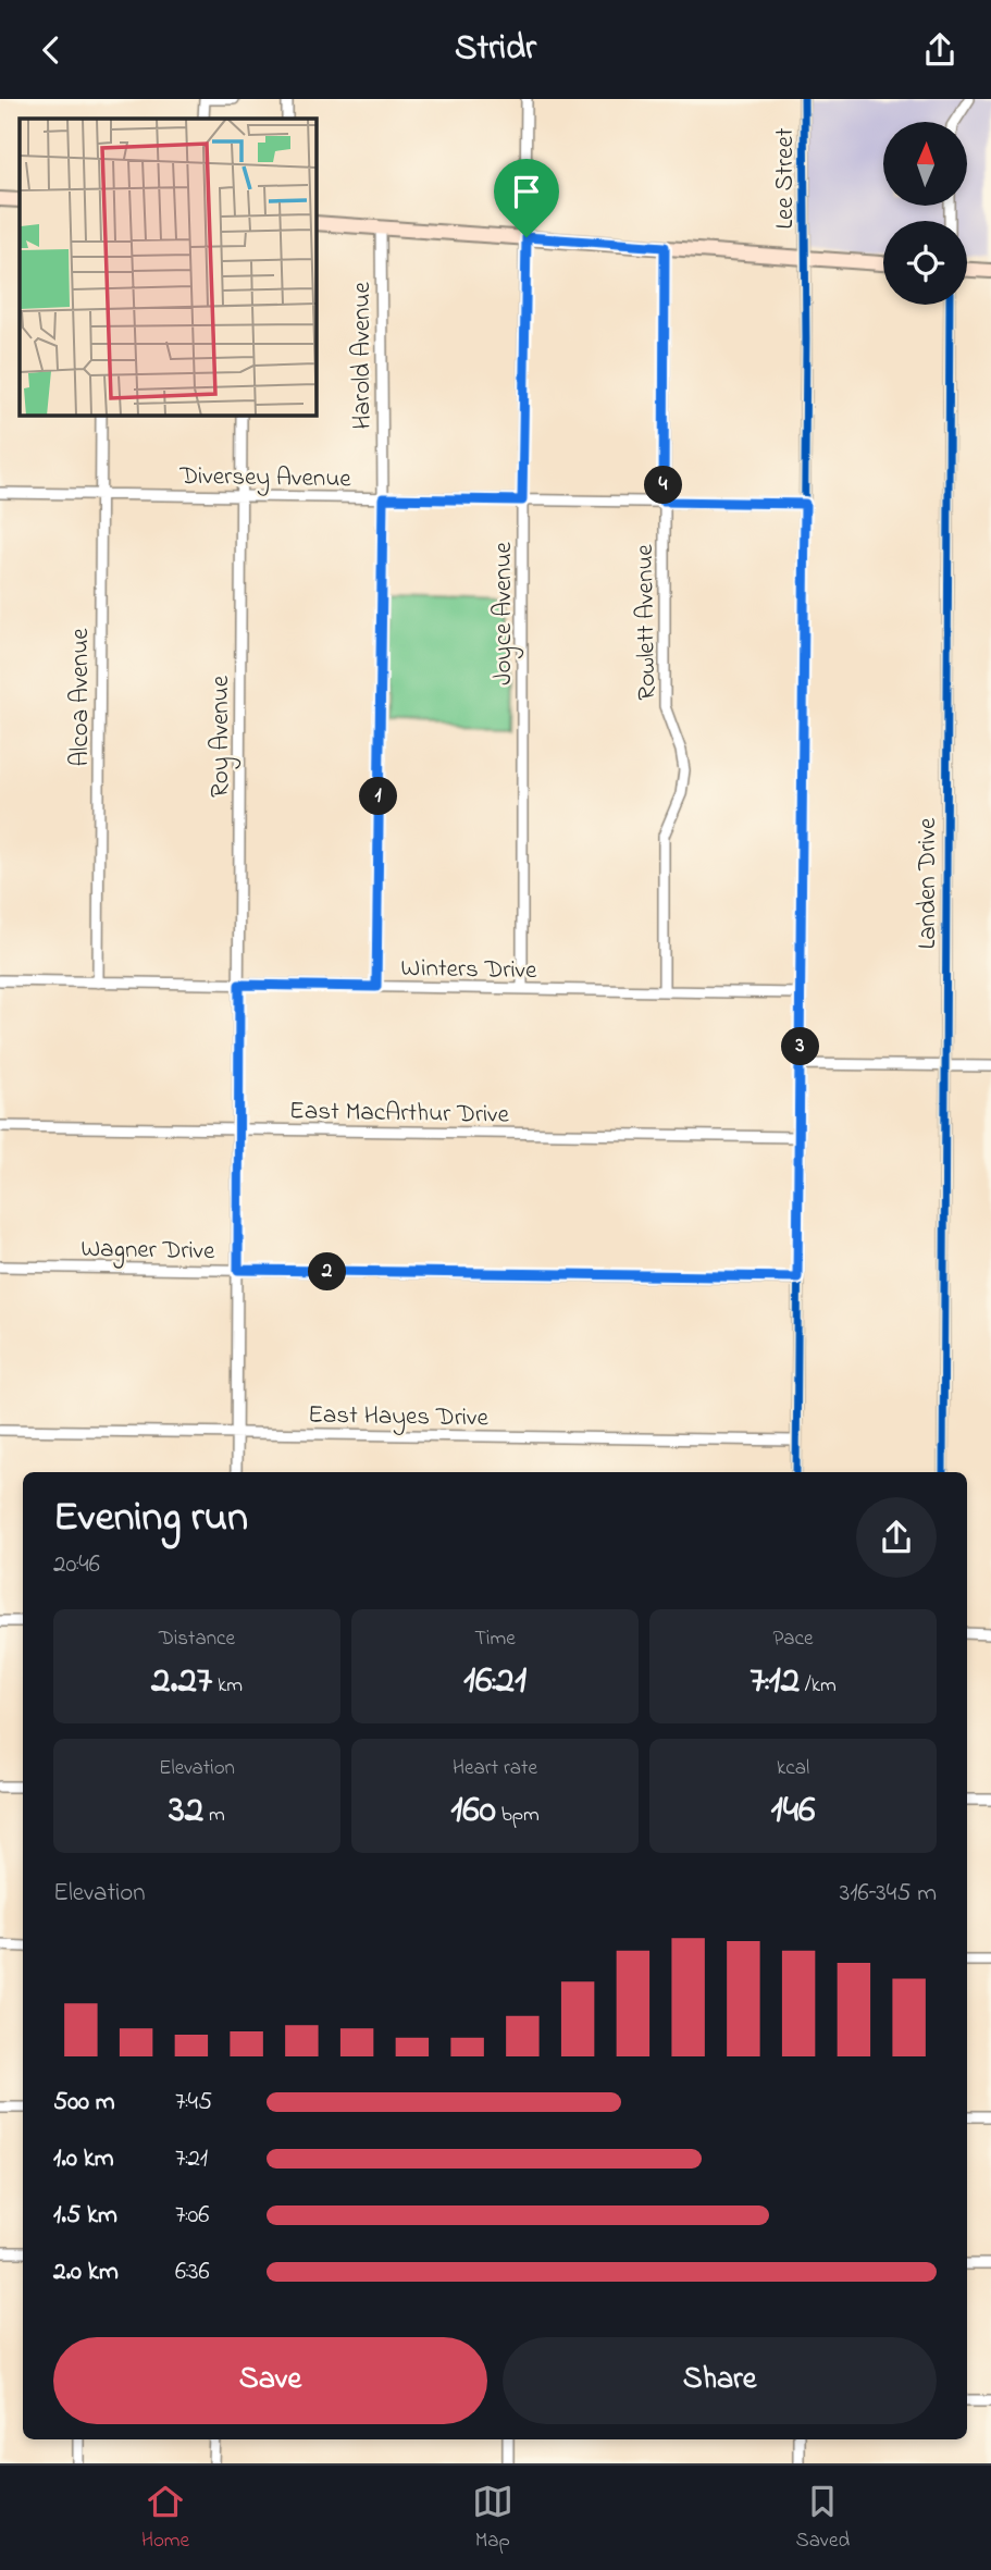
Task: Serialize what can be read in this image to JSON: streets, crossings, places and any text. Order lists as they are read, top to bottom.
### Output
{
  "streets": {
    "street": [
      "Lee Street",
      "Harold Avenue",
      "Diversey Avenue",
      "Joyce Avenue",
      "Rowlett Avenue",
      "Alcoa Avenue",
      "Roy Avenue",
      "Landen Drive",
      "Winters Drive",
      "East MacArthur Drive",
      "Wagner Drive",
      "East Hayes Drive"
    ]
  },
  "crossings": [
    ["Lee Street", "Diversey Avenue"],
    ["Lee Street", "Winters Drive"],
    ["Lee Street", "East MacArthur Drive"],
    ["Lee Street", "Wagner Drive"],
    ["Lee Street", "East Hayes Drive"],
    ["Harold Avenue", "Diversey Avenue"],
    ["Harold Avenue", "Winters Drive"],
    ["Diversey Avenue", "Joyce Avenue"],
    ["Diversey Avenue", "Rowlett Avenue"],
    ["Diversey Avenue", "Alcoa Avenue"],
    ["Diversey Avenue", "Roy Avenue"],
    ["Joyce Avenue", "Winters Drive"],
    ["Rowlett Avenue", "Winters Drive"],
    ["Alcoa Avenue", "Winters Drive"],
    ["Roy Avenue", "Winters Drive"],
    ["Roy Avenue", "East MacArthur Drive"],
    ["Roy Avenue", "Wagner Drive"],
    ["Roy Avenue", "East Hayes Drive"]
  ],
  "north": "top",
  "page": {
    "header": "Stridr",
    "pins": [
      "4",
      "1",
      "3",
      "2"
    ],
    "heading": ["Evening run", "20:46"],
    "stats": [
      ["Distance", "2.27 km"],
      ["Time", "16:21"],
      ["Pace", "7:12 /km"],
      ["Elevation", "32 m"],
      ["Heart rate", "160 bpm"],
      ["kcal", "146"]
    ],
    "chart": ["Elevation", "316–345 m"],
    "list": [
      {
        "name": "500 m",
        "note": "7:45"
      },
      {
        "name": "1.0 km",
        "note": "7:21"
      },
      {
        "name": "1.5 km",
        "note": "7:06"
      },
      {
        "name": "2.0 km",
        "note": "6:36"
      }
    ],
    "buttons": ["Save", "Share"],
    "tabs": ["Home", "Map", "Saved"]
  }
}
